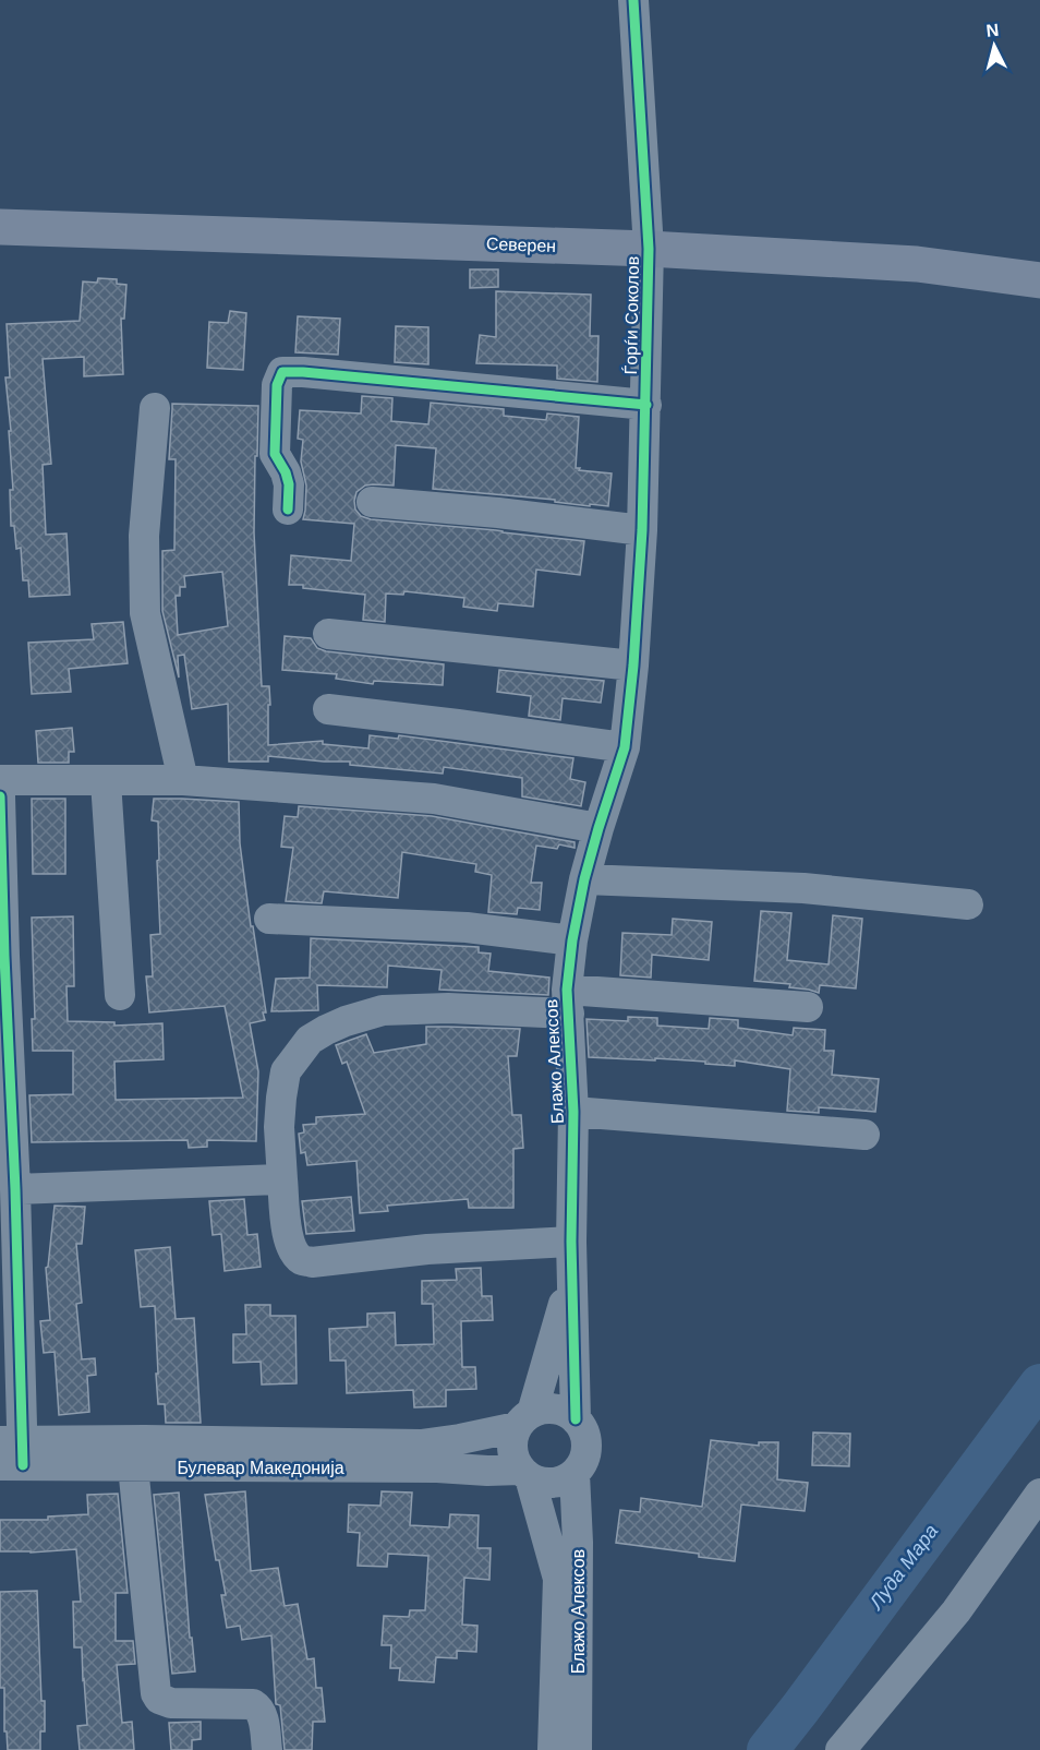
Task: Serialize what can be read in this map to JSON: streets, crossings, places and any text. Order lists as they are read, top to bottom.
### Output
{
  "streets": {
    "main road": ["Северен"],
    "street": ["Ѓорѓи Соколов", "Блажо Алексов", "Булевар Македонија"]
  },
  "crossings": [
    ["Северен", "Ѓорѓи Соколов"],
    ["Ѓорѓи Соколов", "Блажо Алексов"],
    ["Блажо Алексов", "Булевар Македонија"]
  ],
  "water": ["Луда Мара"],
  "north": "top"
}
